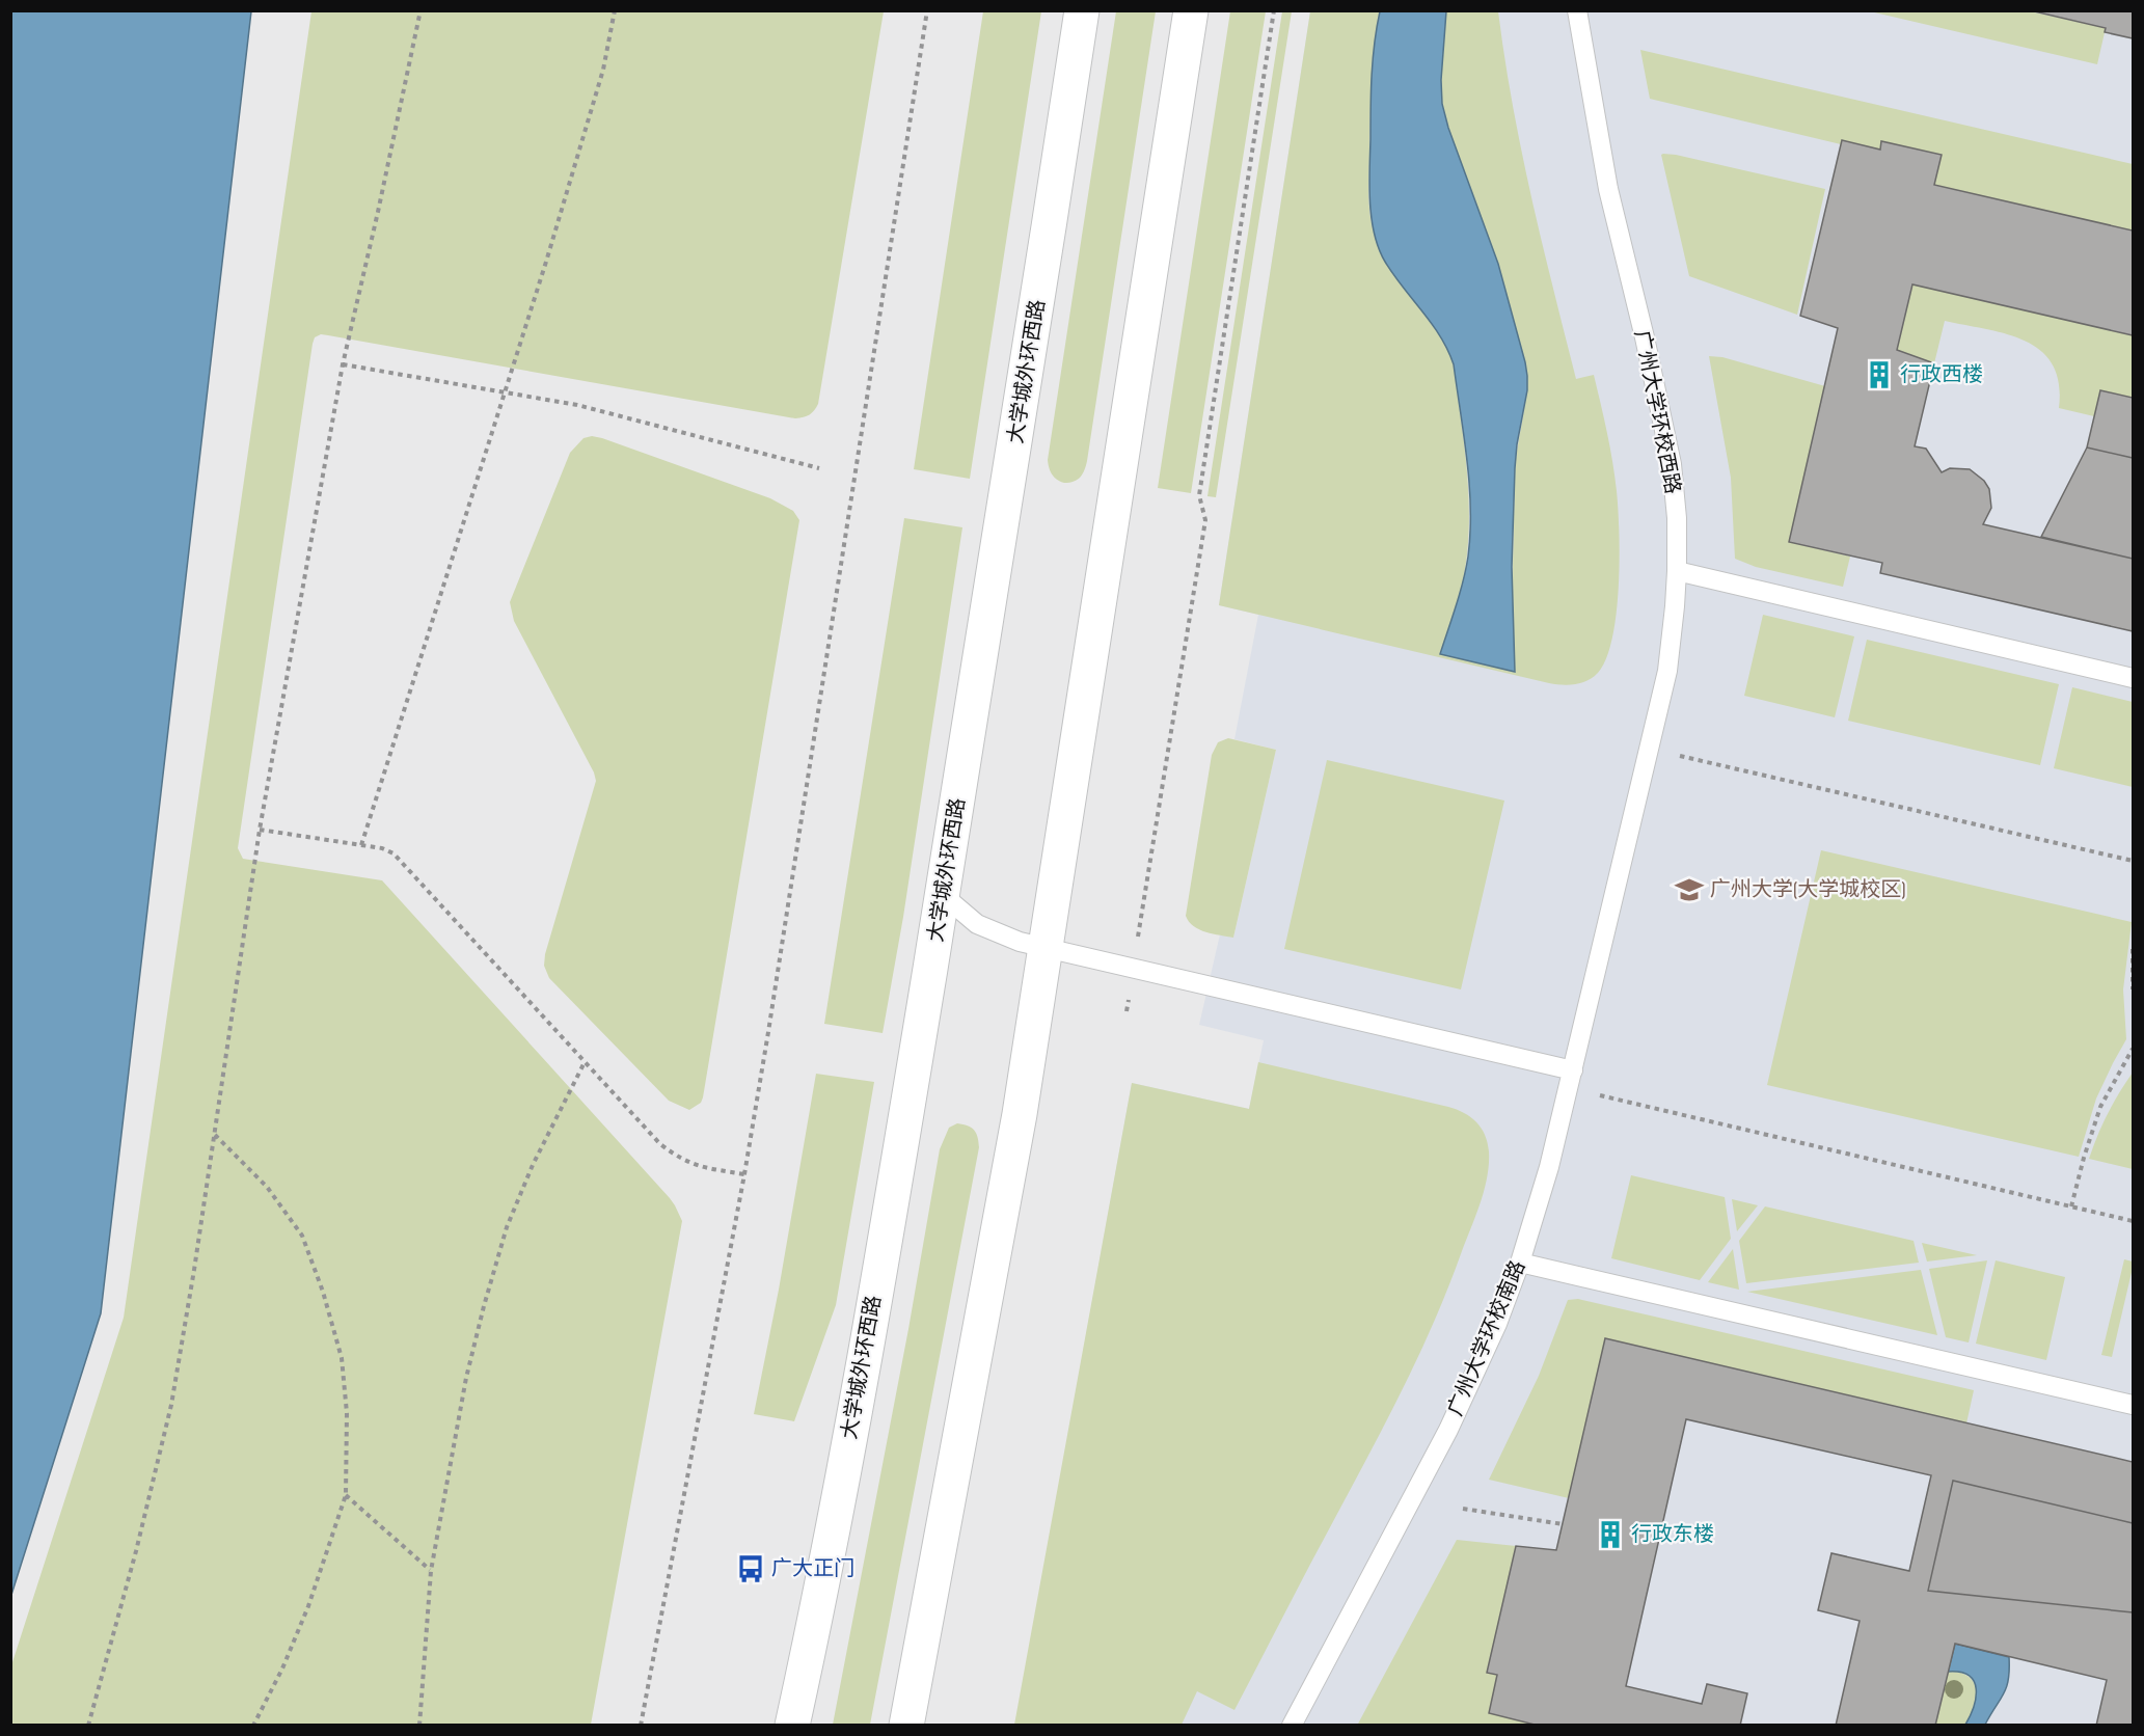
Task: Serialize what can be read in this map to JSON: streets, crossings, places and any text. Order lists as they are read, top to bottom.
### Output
{
  "streets": {
    "main road": ["大学城外环西路"],
    "lane": ["广州大学环校西路", "广州大学环校南路"]
  },
  "crossings": [
    ["广州大学环校西路", "广州大学环校南路"]
  ],
  "places": {
    "building": ["行政西楼", "行政东楼"],
    "school or university": ["广州大学(大学城校区)"],
    "bus stop": ["广大正门"]
  }
}
